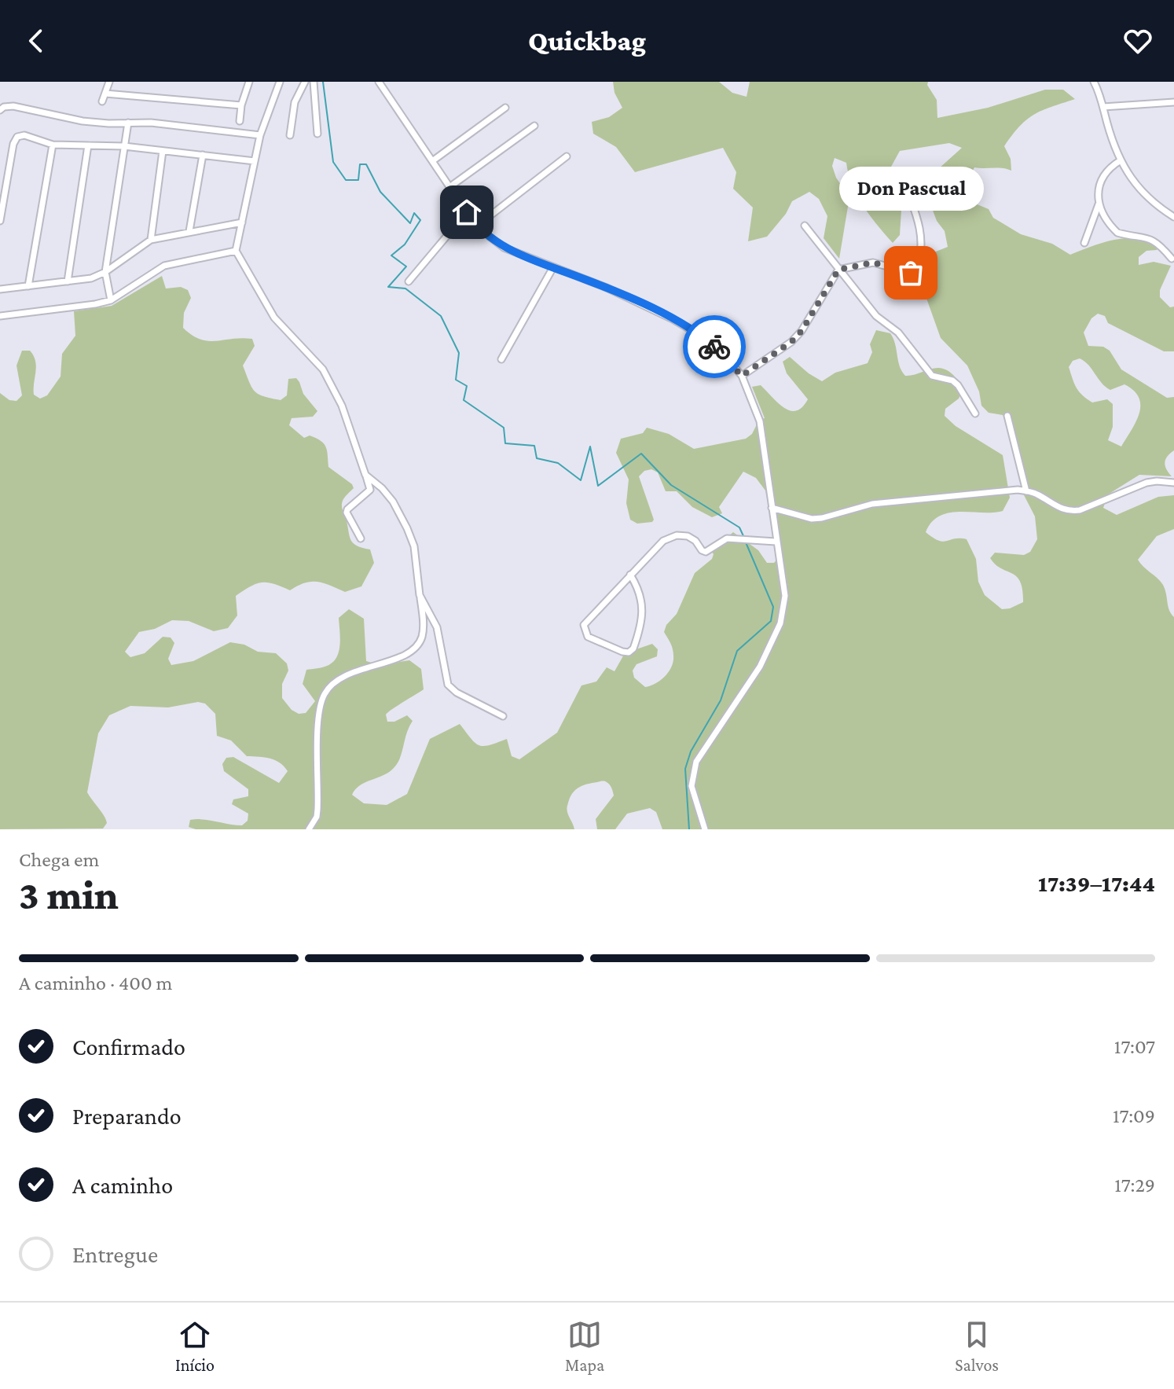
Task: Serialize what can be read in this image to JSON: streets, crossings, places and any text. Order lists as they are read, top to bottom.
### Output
{
  "places": ["Don Pascual"],
  "page": {
    "header": "Quickbag",
    "bubble": "Don Pascual",
    "heading": ["3 min", "Chega em", "17:39–17:44"],
    "bar": "A caminho · 400 m",
    "list": [
      ["Confirmado", "17:07"],
      ["Preparando", "17:09"],
      ["A caminho", "17:29"],
      "Entregue"
    ],
    "tabs": ["Início", "Mapa", "Salvos"]
  }
}
